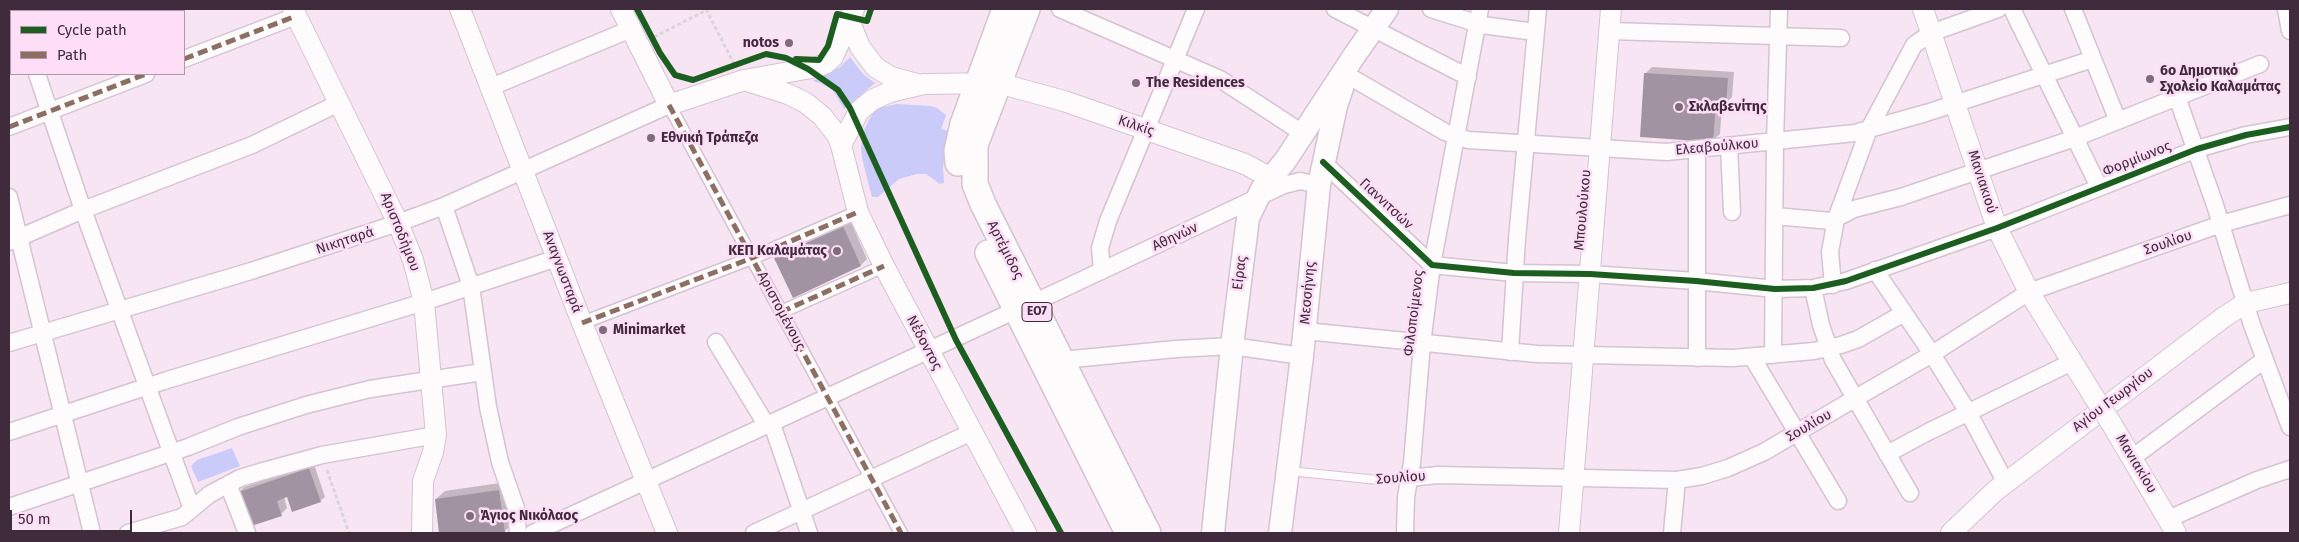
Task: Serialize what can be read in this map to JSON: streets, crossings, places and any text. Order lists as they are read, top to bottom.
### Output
{
  "streets": {
    "main road": [
      "Αρτέμιδος",
      "Είρας",
      "Μεσσήνης",
      "ΕΟ7"
    ],
    "street": [
      "Κιλκίς",
      "Ελεαβούλκου",
      "Φορμίωνος",
      "Μανιακιού",
      "Γιαννιτσών",
      "Μπουλούκου",
      "Αριστοδήμου",
      "Αθηνών",
      "Νικηταρά",
      "Σουλίου",
      "Αναγνωσταρά",
      "Αριστομένους",
      "Φιλοποίμενος",
      "Νέδοντος",
      "Αγίου Γεωργίου",
      "Μανιακίου"
    ]
  },
  "crossings": [
    ["Κιλκίς", "Αρτέμιδος"],
    ["Κιλκίς", "Είρας"],
    ["Ελεαβούλκου", "Μανιακιού"],
    ["Ελεαβούλκου", "Μπουλούκου"],
    ["Ελεαβούλκου", "Είρας"],
    ["Ελεαβούλκου", "Μεσσήνης"],
    ["Ελεαβούλκου", "Φιλοποίμενος"],
    ["Φορμίωνος", "Μανιακιού"],
    ["Φορμίωνος", "Γιαννιτσών"],
    ["Φορμίωνος", "Μπουλούκου"],
    ["Φορμίωνος", "Φιλοποίμενος"],
    ["Μανιακιού", "Σουλίου"],
    ["Μανιακιού", "Μανιακίου"],
    ["Γιαννιτσών", "Μεσσήνης"],
    ["Γιαννιτσών", "Φιλοποίμενος"],
    ["Μπουλούκου", "Σουλίου"],
    ["Αριστοδήμου", "Νικηταρά"],
    ["Αθηνών", "Αρτέμιδος"],
    ["Αθηνών", "Αναγνωσταρά"],
    ["Αθηνών", "Είρας"],
    ["Αθηνών", "Μεσσήνης"],
    ["Αθηνών", "Αριστομένους"],
    ["Αθηνών", "Νέδοντος"],
    ["Νικηταρά", "Αναγνωσταρά"],
    ["Νικηταρά", "Αριστομένους"],
    ["Σουλίου", "Μεσσήνης"],
    ["Σουλίου", "Φιλοποίμενος"],
    ["Είρας", "Μεσσήνης"]
  ],
  "places": [
    "notos",
    "6ο Δημοτικό Σχολείο Καλαμάτας",
    "The Residences",
    "Σκλαβενίτης",
    "Εθνική Τράπεζα",
    "ΚΕΠ Καλαμάτας",
    "Minimarket",
    "Άγιος Νικόλαος"
  ],
  "legend": ["Cycle path", "Path"],
  "scale_bar": "50 m"
}
